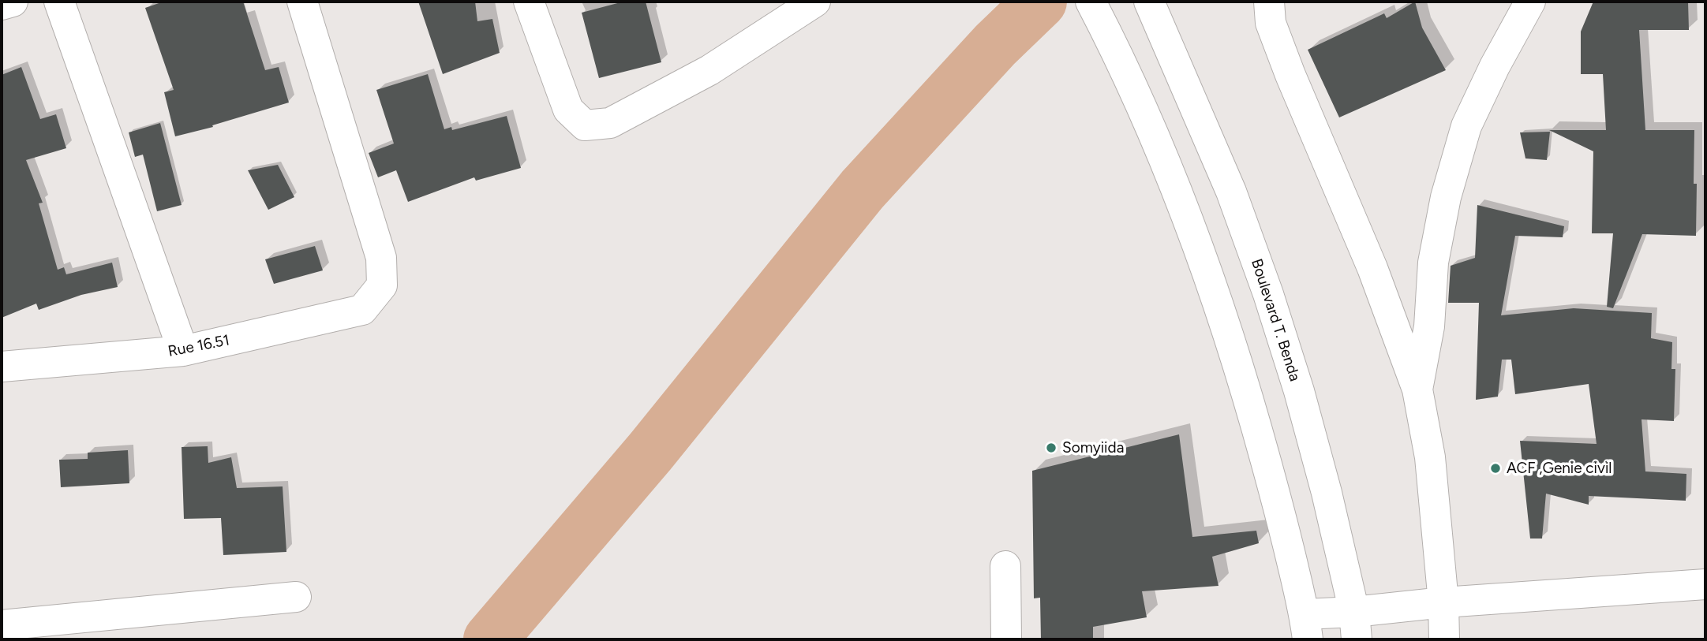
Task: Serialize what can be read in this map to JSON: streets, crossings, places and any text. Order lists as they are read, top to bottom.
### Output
{
  "streets": {
    "main road": ["Boulevard T. Benda", "Rue 16.51"]
  },
  "places": ["Somyiida", "ACF ,Genie civil"]
}
